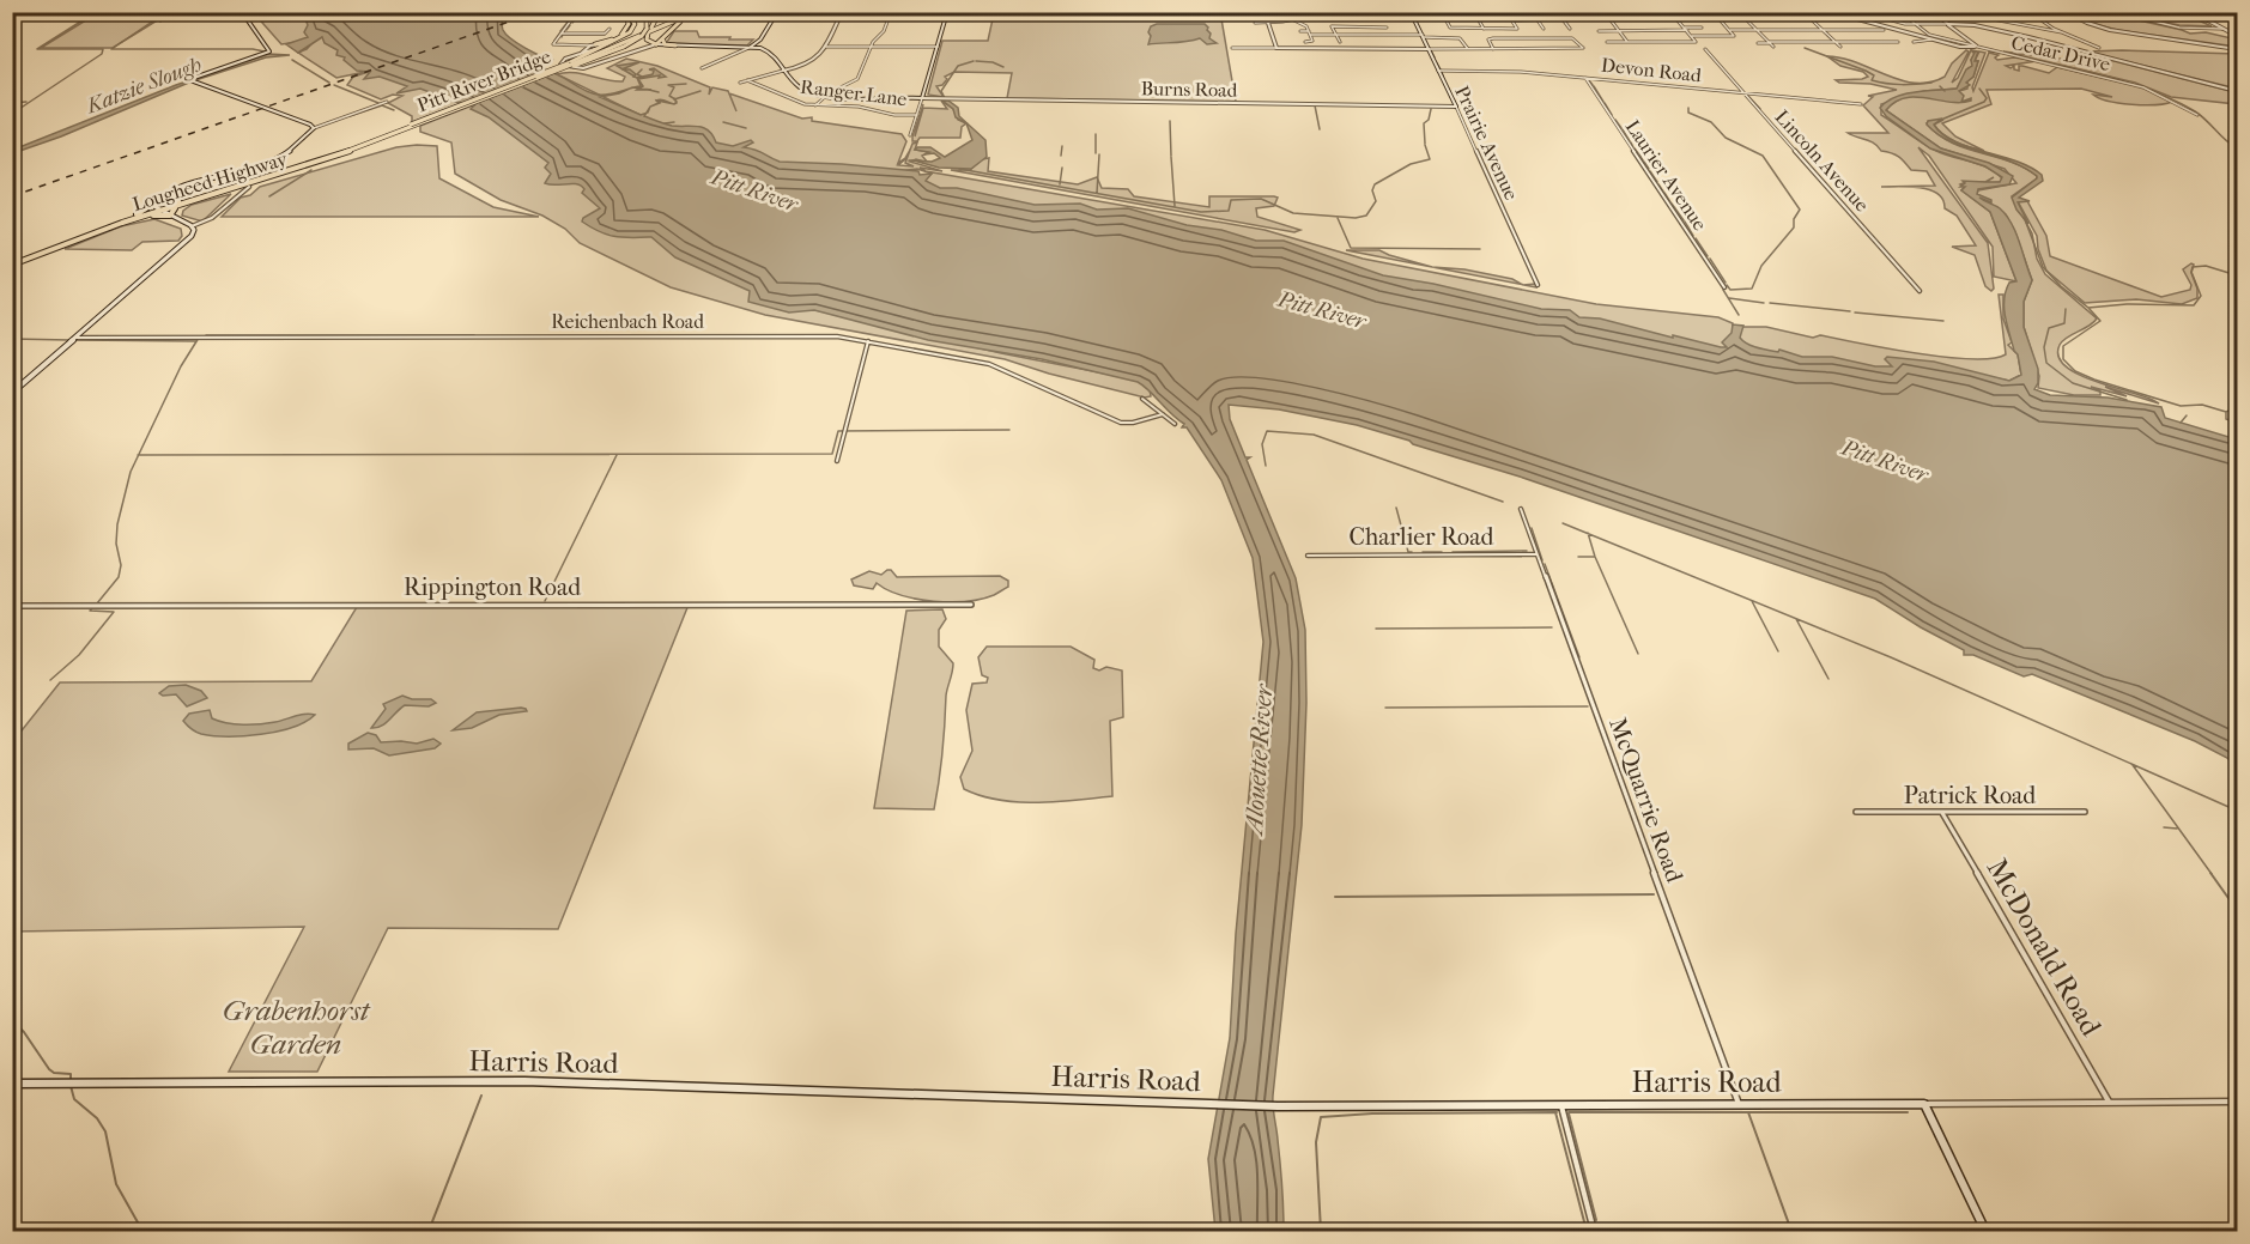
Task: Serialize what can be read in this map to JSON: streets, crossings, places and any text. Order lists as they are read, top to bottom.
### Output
{
  "streets": {
    "highway": ["Lougheed Highway"],
    "main road": ["Pitt River Bridge", "Prairie Avenue", "Harris Road"],
    "street": [
      "Cedar Drive",
      "Devon Road",
      "Burns Road",
      "Ranger Lane",
      "Lincoln Avenue",
      "Laurier Avenue",
      "Reichenbach Road",
      "Charlier Road",
      "Rippington Road",
      "Patrick Road",
      "McQuarrie Road",
      "McDonald Road"
    ]
  },
  "crossings": [
    ["Devon Road", "Prairie Avenue"],
    ["Devon Road", "Lincoln Avenue"],
    ["Devon Road", "Laurier Avenue"],
    ["Pitt River Bridge", "Lougheed Highway"],
    ["Burns Road", "Prairie Avenue"],
    ["Charlier Road", "McQuarrie Road"],
    ["Patrick Road", "McDonald Road"],
    ["McQuarrie Road", "Harris Road"],
    ["McDonald Road", "Harris Road"]
  ],
  "water": ["Katzie Slough", "Pitt River", "Alouette River"],
  "parks": ["Grabenhorst Garden"]
}
